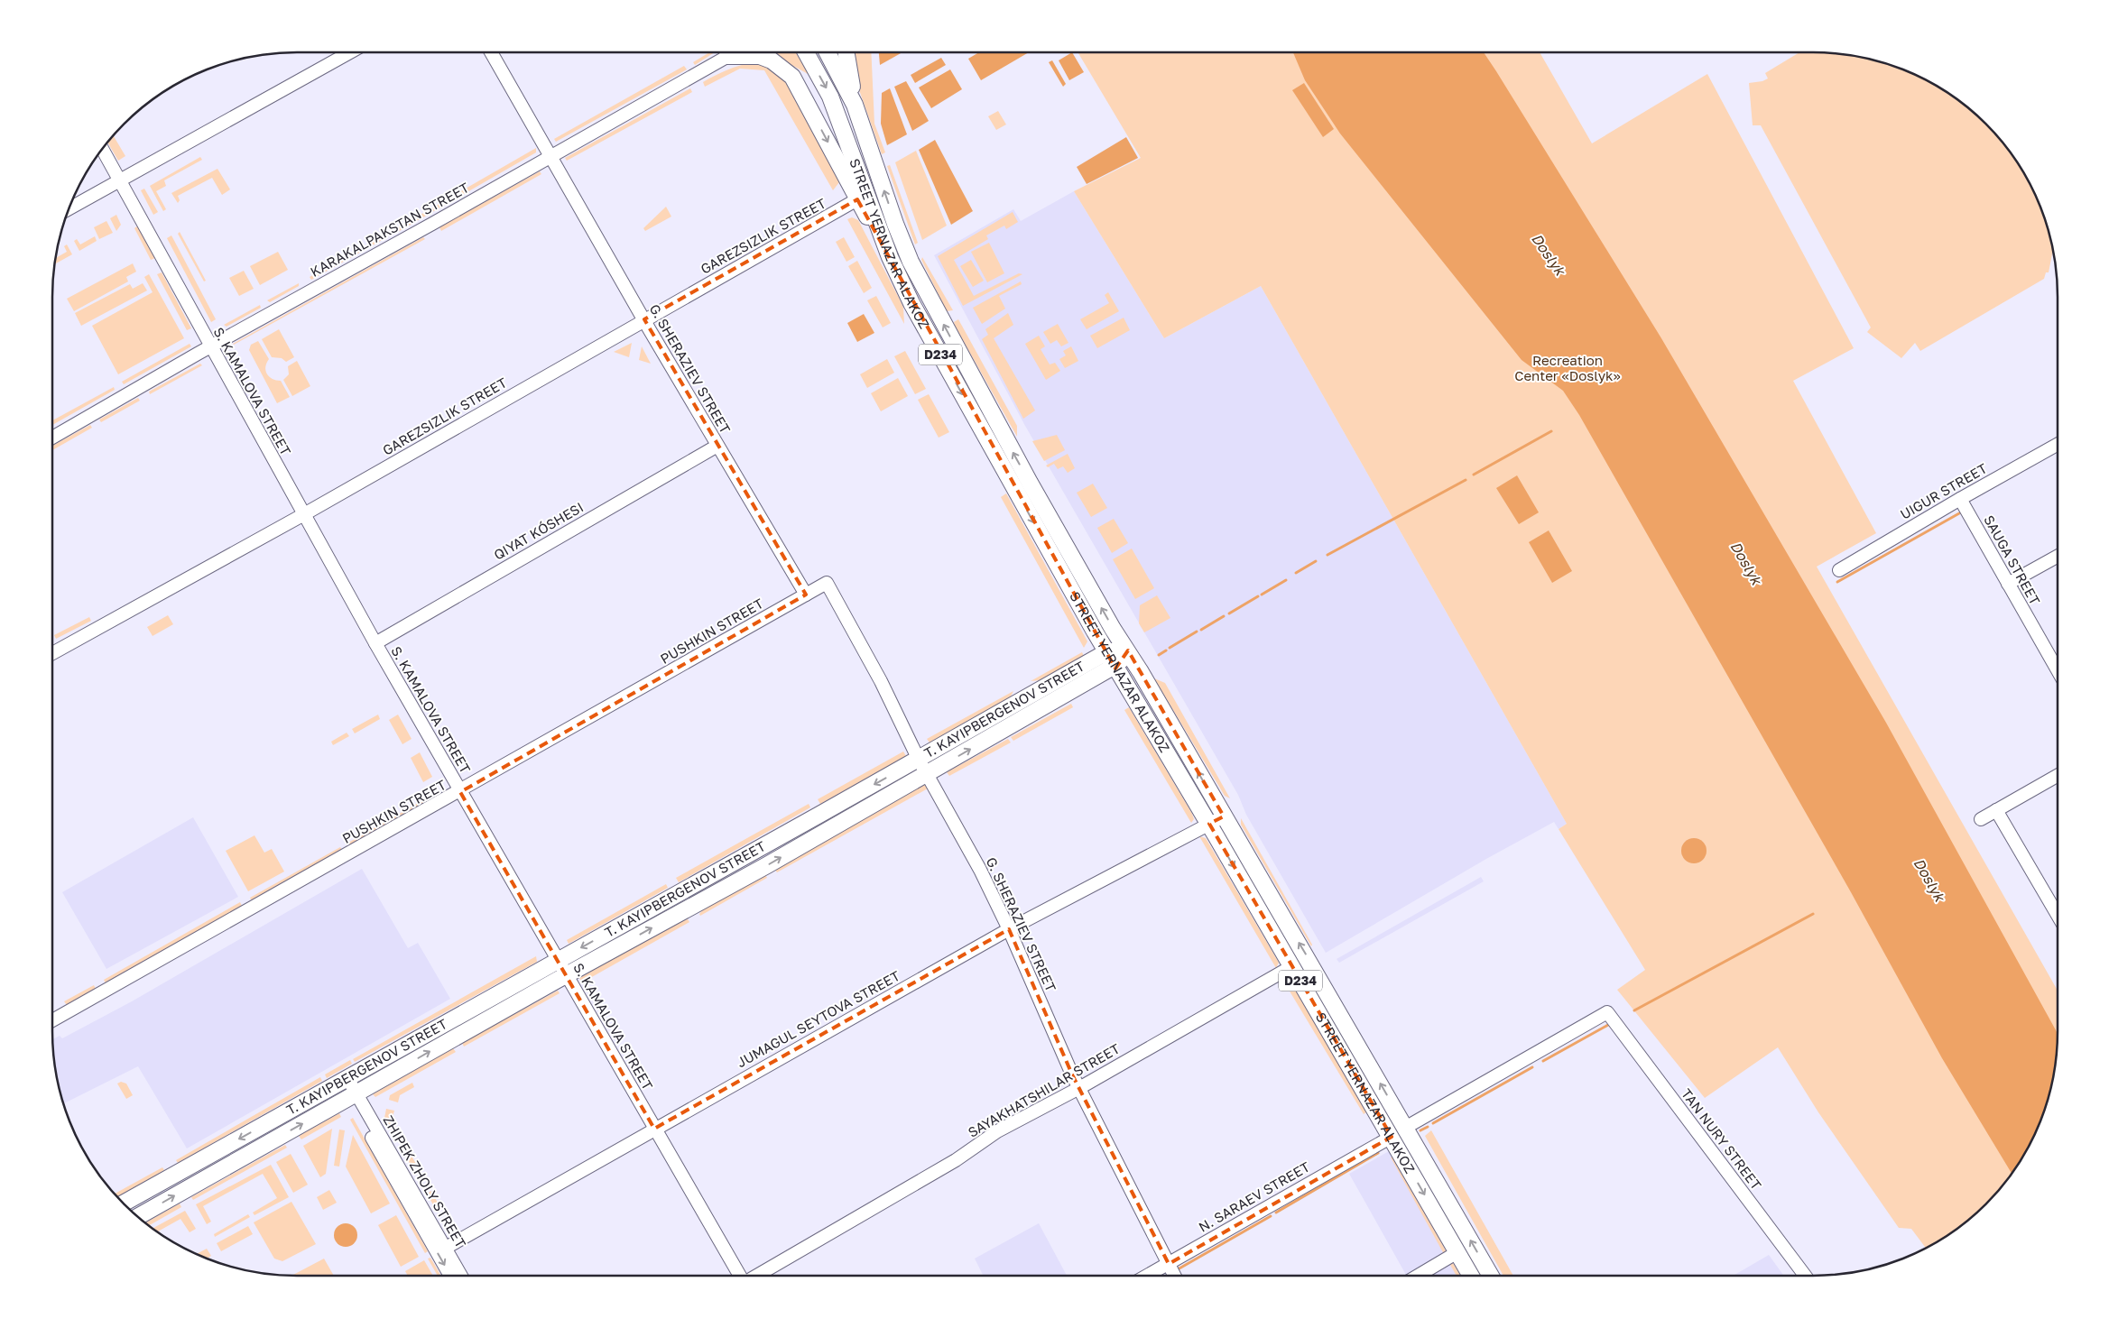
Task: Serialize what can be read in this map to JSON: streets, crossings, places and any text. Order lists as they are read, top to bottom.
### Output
{
  "streets": {
    "main road": ["STREET YERNAZAR ALAKOZ", "D234", "T. KAYIPBERGENOV STREET"],
    "street": [
      "KARAKALPAKSTAN STREET",
      "GAREZSIZLIK STREET",
      "G. SHERAZIEV STREET",
      "S. KAMALOVA STREET",
      "UIGUR STREET",
      "SAUGA STREET",
      "PUSHKIN STREET",
      "JUMAGUL SEYTOVA STREET",
      "SAYAKHATSHILAR STREET",
      "TAN NURY STREET",
      "ZHIPEK ZHOLY STREET",
      "N. SARAEV STREET"
    ]
  },
  "crossings": [
    ["KARAKALPAKSTAN STREET", "G. SHERAZIEV STREET"],
    ["KARAKALPAKSTAN STREET", "S. KAMALOVA STREET"],
    ["GAREZSIZLIK STREET", "G. SHERAZIEV STREET"],
    ["GAREZSIZLIK STREET", "S. KAMALOVA STREET"],
    ["STREET YERNAZAR ALAKOZ", "T. KAYIPBERGENOV STREET"],
    ["STREET YERNAZAR ALAKOZ", "JUMAGUL SEYTOVA STREET"],
    ["STREET YERNAZAR ALAKOZ", "SAYAKHATSHILAR STREET"],
    ["STREET YERNAZAR ALAKOZ", "TAN NURY STREET"],
    ["STREET YERNAZAR ALAKOZ", "N. SARAEV STREET"],
    ["G. SHERAZIEV STREET", "PUSHKIN STREET"],
    ["G. SHERAZIEV STREET", "T. KAYIPBERGENOV STREET"],
    ["G. SHERAZIEV STREET", "JUMAGUL SEYTOVA STREET"],
    ["G. SHERAZIEV STREET", "SAYAKHATSHILAR STREET"],
    ["G. SHERAZIEV STREET", "N. SARAEV STREET"],
    ["S. KAMALOVA STREET", "PUSHKIN STREET"],
    ["S. KAMALOVA STREET", "T. KAYIPBERGENOV STREET"],
    ["S. KAMALOVA STREET", "JUMAGUL SEYTOVA STREET"],
    ["UIGUR STREET", "SAUGA STREET"],
    ["T. KAYIPBERGENOV STREET", "ZHIPEK ZHOLY STREET"],
    ["JUMAGUL SEYTOVA STREET", "ZHIPEK ZHOLY STREET"]
  ],
  "water": ["Doslyk"],
  "parks": ["Recreation Center «Doslyk»"]
}
